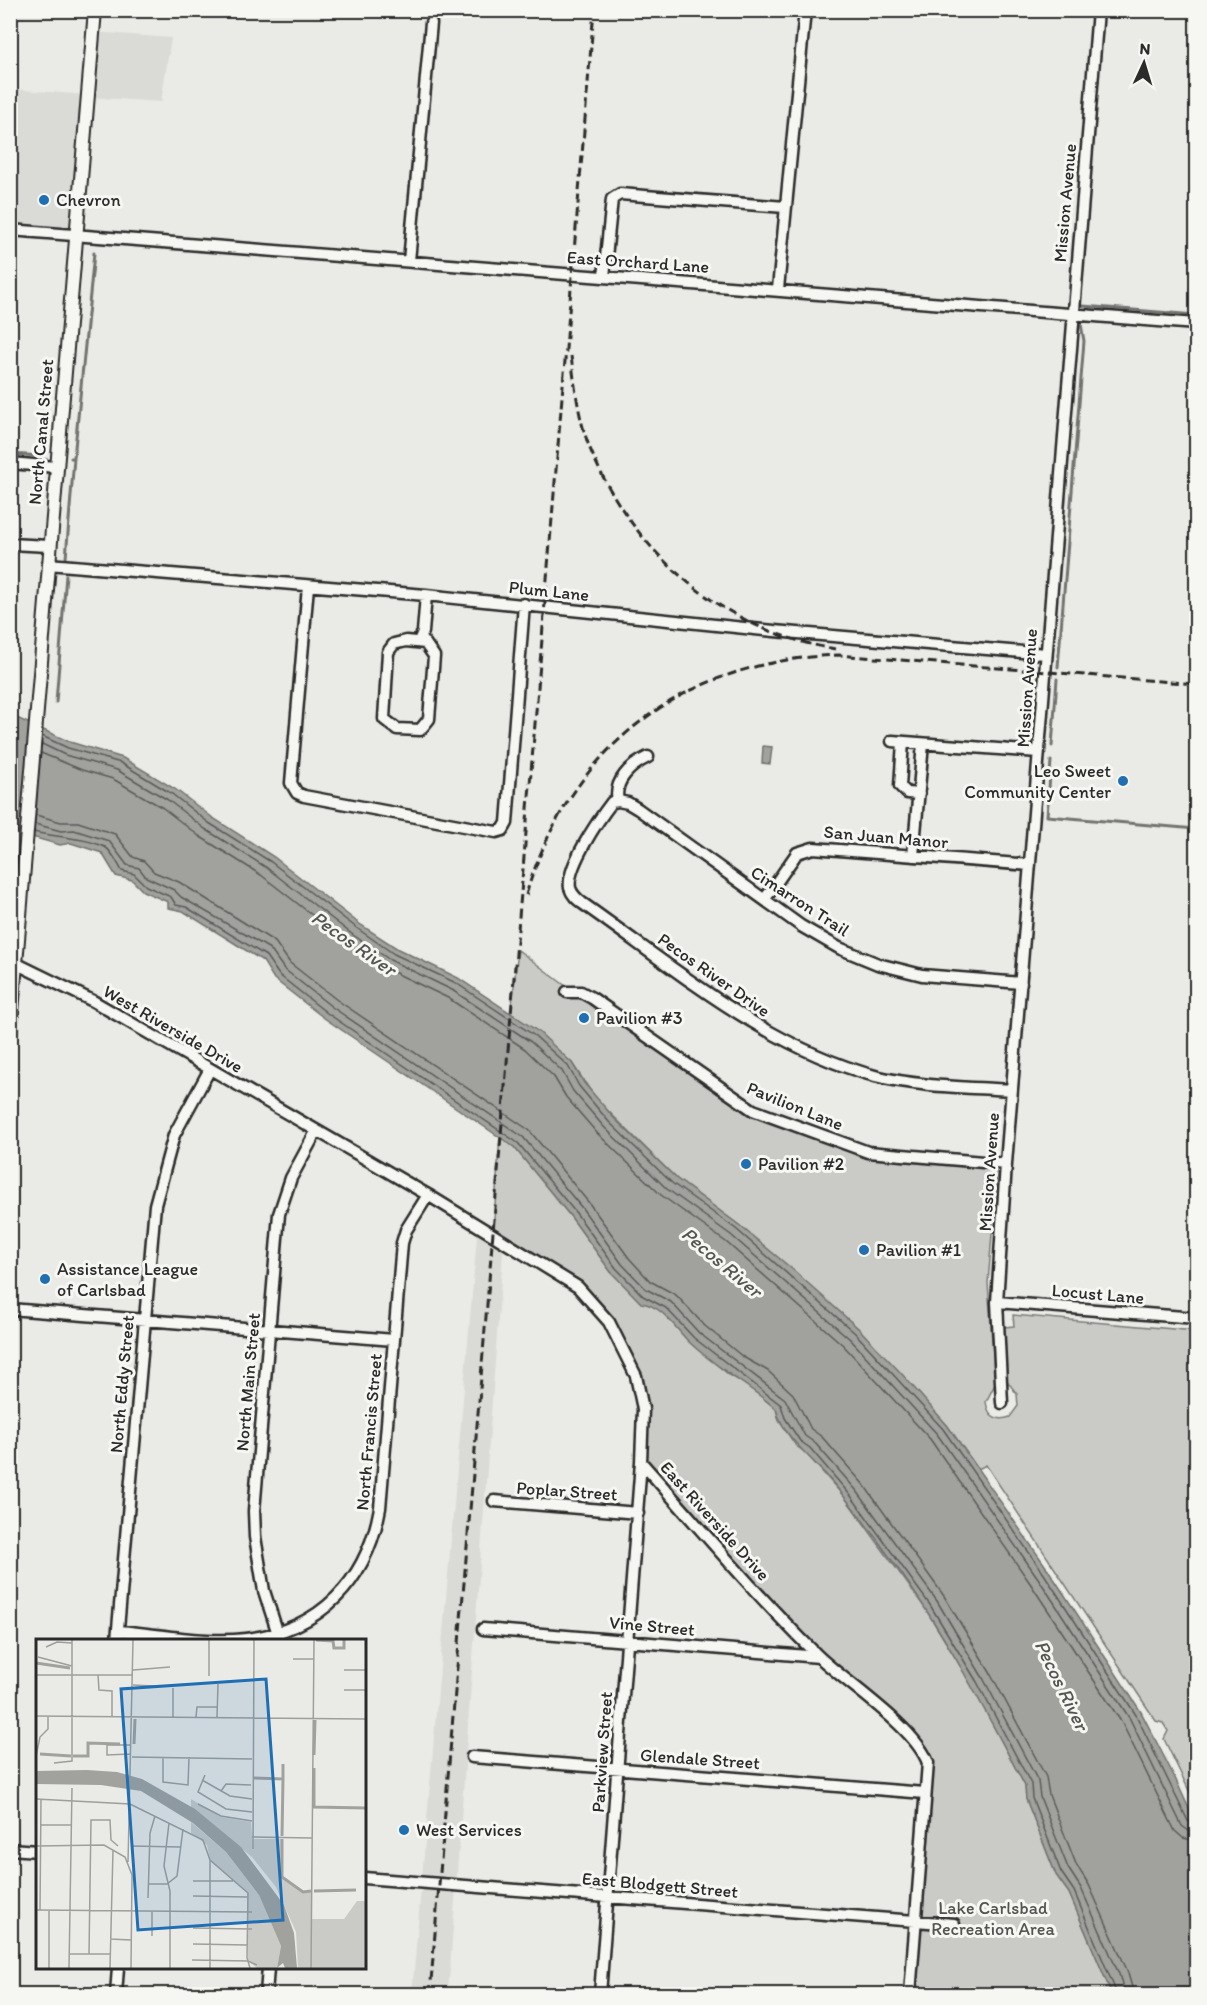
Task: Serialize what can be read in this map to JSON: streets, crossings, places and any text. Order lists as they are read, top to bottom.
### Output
{
  "streets": {
    "main road": ["North Canal Street"],
    "street": [
      "Mission Avenue",
      "East Orchard Lane",
      "Plum Lane",
      "San Juan Manor",
      "Cimarron Trail",
      "Pecos River Drive",
      "West Riverside Drive",
      "Pavilion Lane",
      "Locust Lane",
      "North Main Street",
      "North Eddy Street",
      "North Francis Street",
      "Poplar Street",
      "East Riverside Drive",
      "Vine Street",
      "Parkview Street",
      "Glendale Street",
      "East Blodgett Street"
    ]
  },
  "crossings": [
    ["Mission Avenue", "East Orchard Lane"],
    ["Mission Avenue", "Plum Lane"],
    ["Mission Avenue", "San Juan Manor"],
    ["Mission Avenue", "Cimarron Trail"],
    ["Mission Avenue", "Pecos River Drive"],
    ["Mission Avenue", "Pavilion Lane"],
    ["Mission Avenue", "Locust Lane"],
    ["East Orchard Lane", "North Canal Street"],
    ["North Canal Street", "Plum Lane"],
    ["North Canal Street", "West Riverside Drive"],
    ["San Juan Manor", "Cimarron Trail"],
    ["Cimarron Trail", "Pecos River Drive"],
    ["West Riverside Drive", "North Main Street"],
    ["West Riverside Drive", "North Eddy Street"],
    ["West Riverside Drive", "East Riverside Drive"],
    ["North Main Street", "North Francis Street"],
    ["North Main Street", "East Riverside Drive"],
    ["North Eddy Street", "North Francis Street"],
    ["North Francis Street", "East Riverside Drive"],
    ["Poplar Street", "Parkview Street"],
    ["East Riverside Drive", "Vine Street"],
    ["East Riverside Drive", "Parkview Street"],
    ["East Riverside Drive", "Glendale Street"],
    ["East Riverside Drive", "East Blodgett Street"],
    ["Vine Street", "Parkview Street"],
    ["Parkview Street", "Glendale Street"],
    ["Parkview Street", "East Blodgett Street"]
  ],
  "water": ["Pecos River"],
  "parks": ["Lake Carlsbad Recreation Area"],
  "places": [
    "Chevron",
    "Leo Sweet Community Center",
    "Pavilion #3",
    "Pavilion #2",
    "Pavilion #1",
    "Assistance League of Carlsbad",
    "West Services"
  ],
  "north": "top"
}
